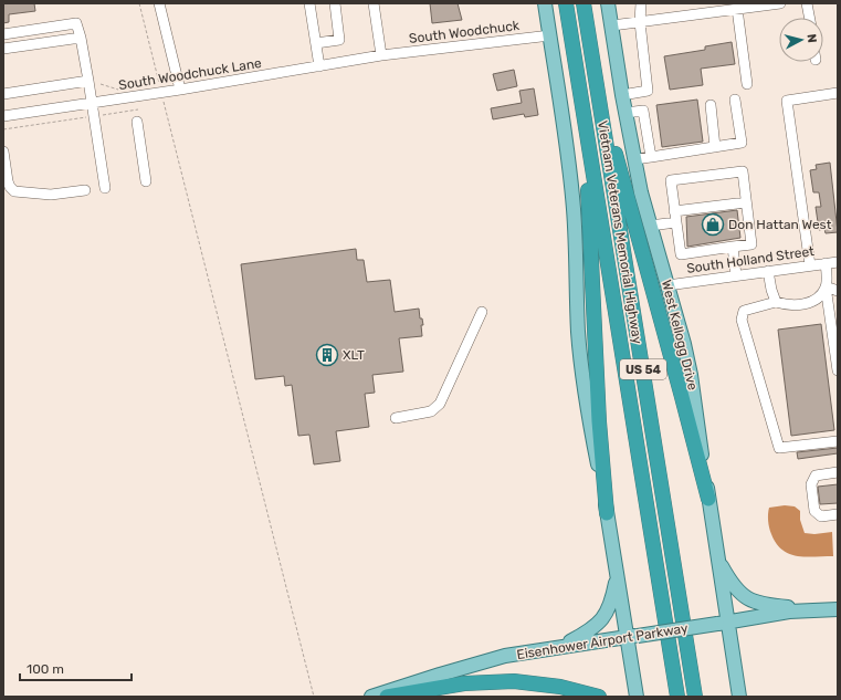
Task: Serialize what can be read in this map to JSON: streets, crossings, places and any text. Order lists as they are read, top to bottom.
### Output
{
  "streets": {
    "highway": ["Vietnam Veterans Memorial Highway", "US 54"],
    "main road": ["West Kellogg Drive", "Eisenhower Airport Parkway"],
    "street": ["South Woodchuck", "South Woodchuck Lane", "South Holland Street"]
  },
  "crossings": [
    ["South Woodchuck", "South Woodchuck Lane"],
    ["South Holland Street", "West Kellogg Drive"],
    ["West Kellogg Drive", "Eisenhower Airport Parkway"]
  ],
  "places": {
    "shop": ["Don Hattan West"],
    "building": ["XLT"]
  },
  "scale_bar": "100 m",
  "north": "right"
}
